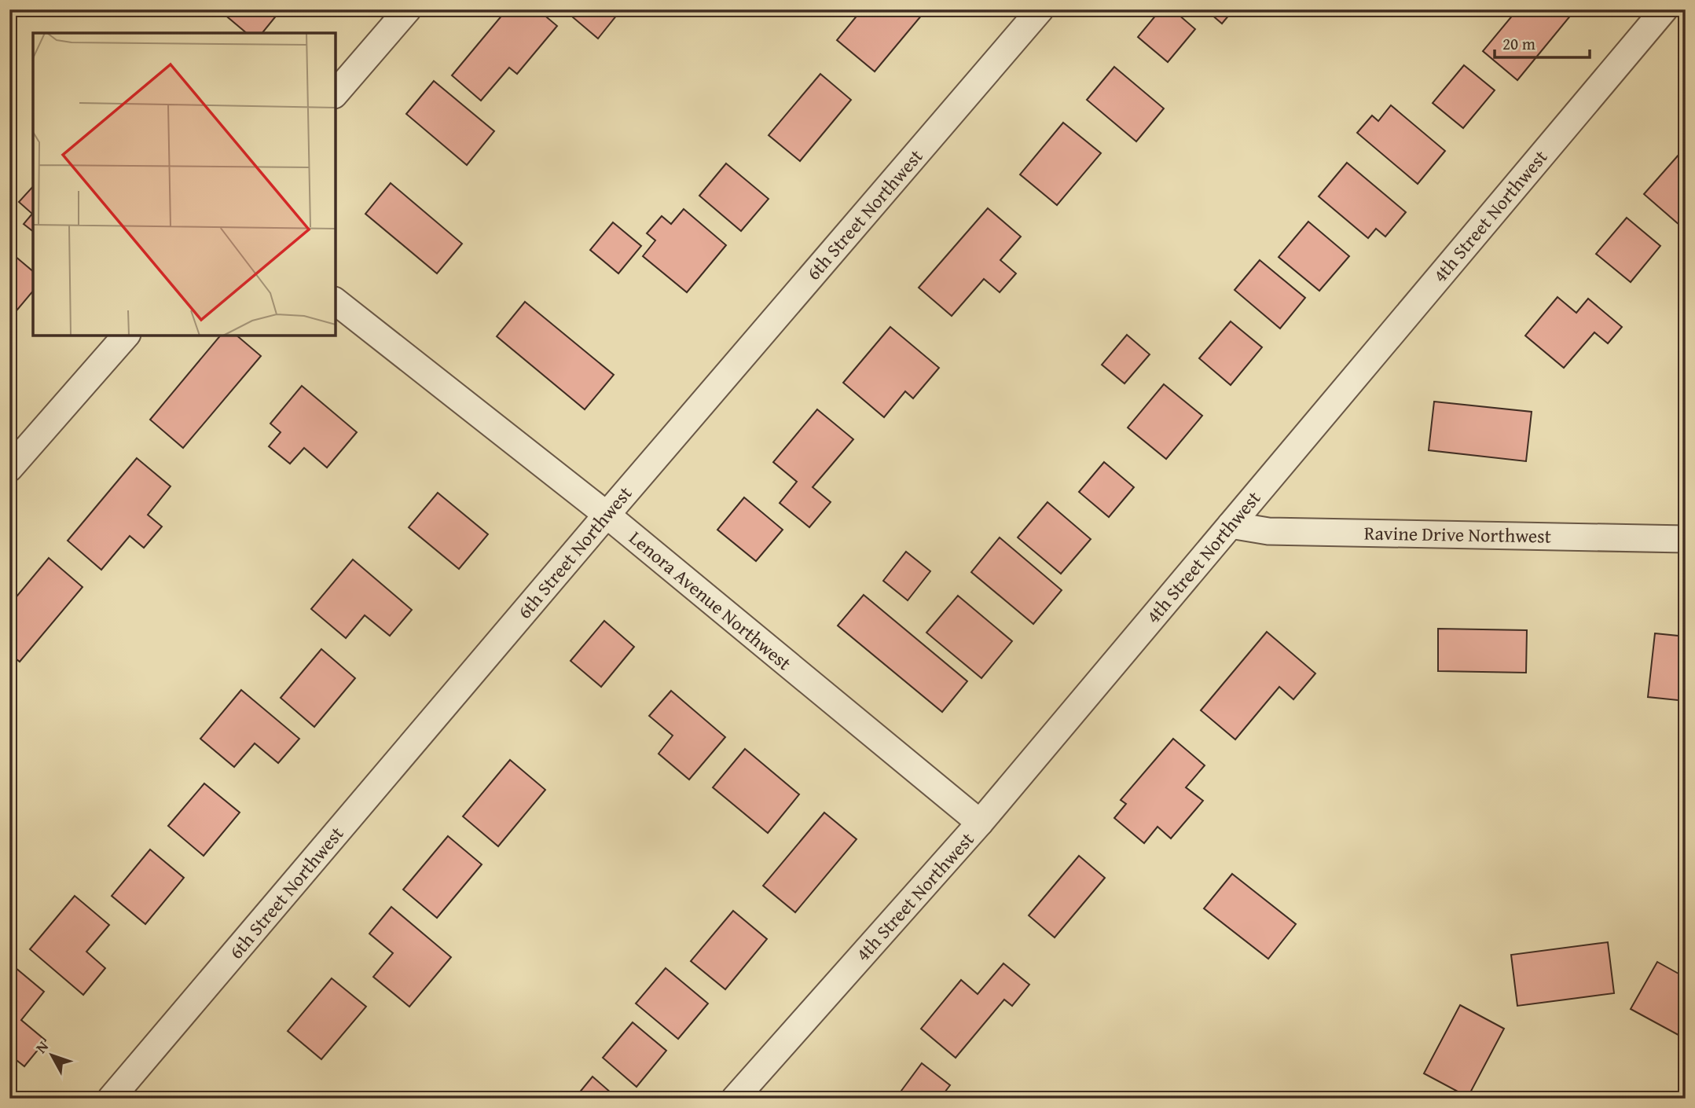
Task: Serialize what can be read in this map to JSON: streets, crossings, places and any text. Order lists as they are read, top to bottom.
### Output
{
  "streets": {
    "street": [
      "6th Street Northwest",
      "4th Street Northwest",
      "Ravine Drive Northwest",
      "Lenora Avenue Northwest"
    ]
  },
  "crossings": [
    ["6th Street Northwest", "Lenora Avenue Northwest"],
    ["4th Street Northwest", "Ravine Drive Northwest"],
    ["4th Street Northwest", "Lenora Avenue Northwest"]
  ],
  "scale_bar": "20 m",
  "north": "top left"
}
